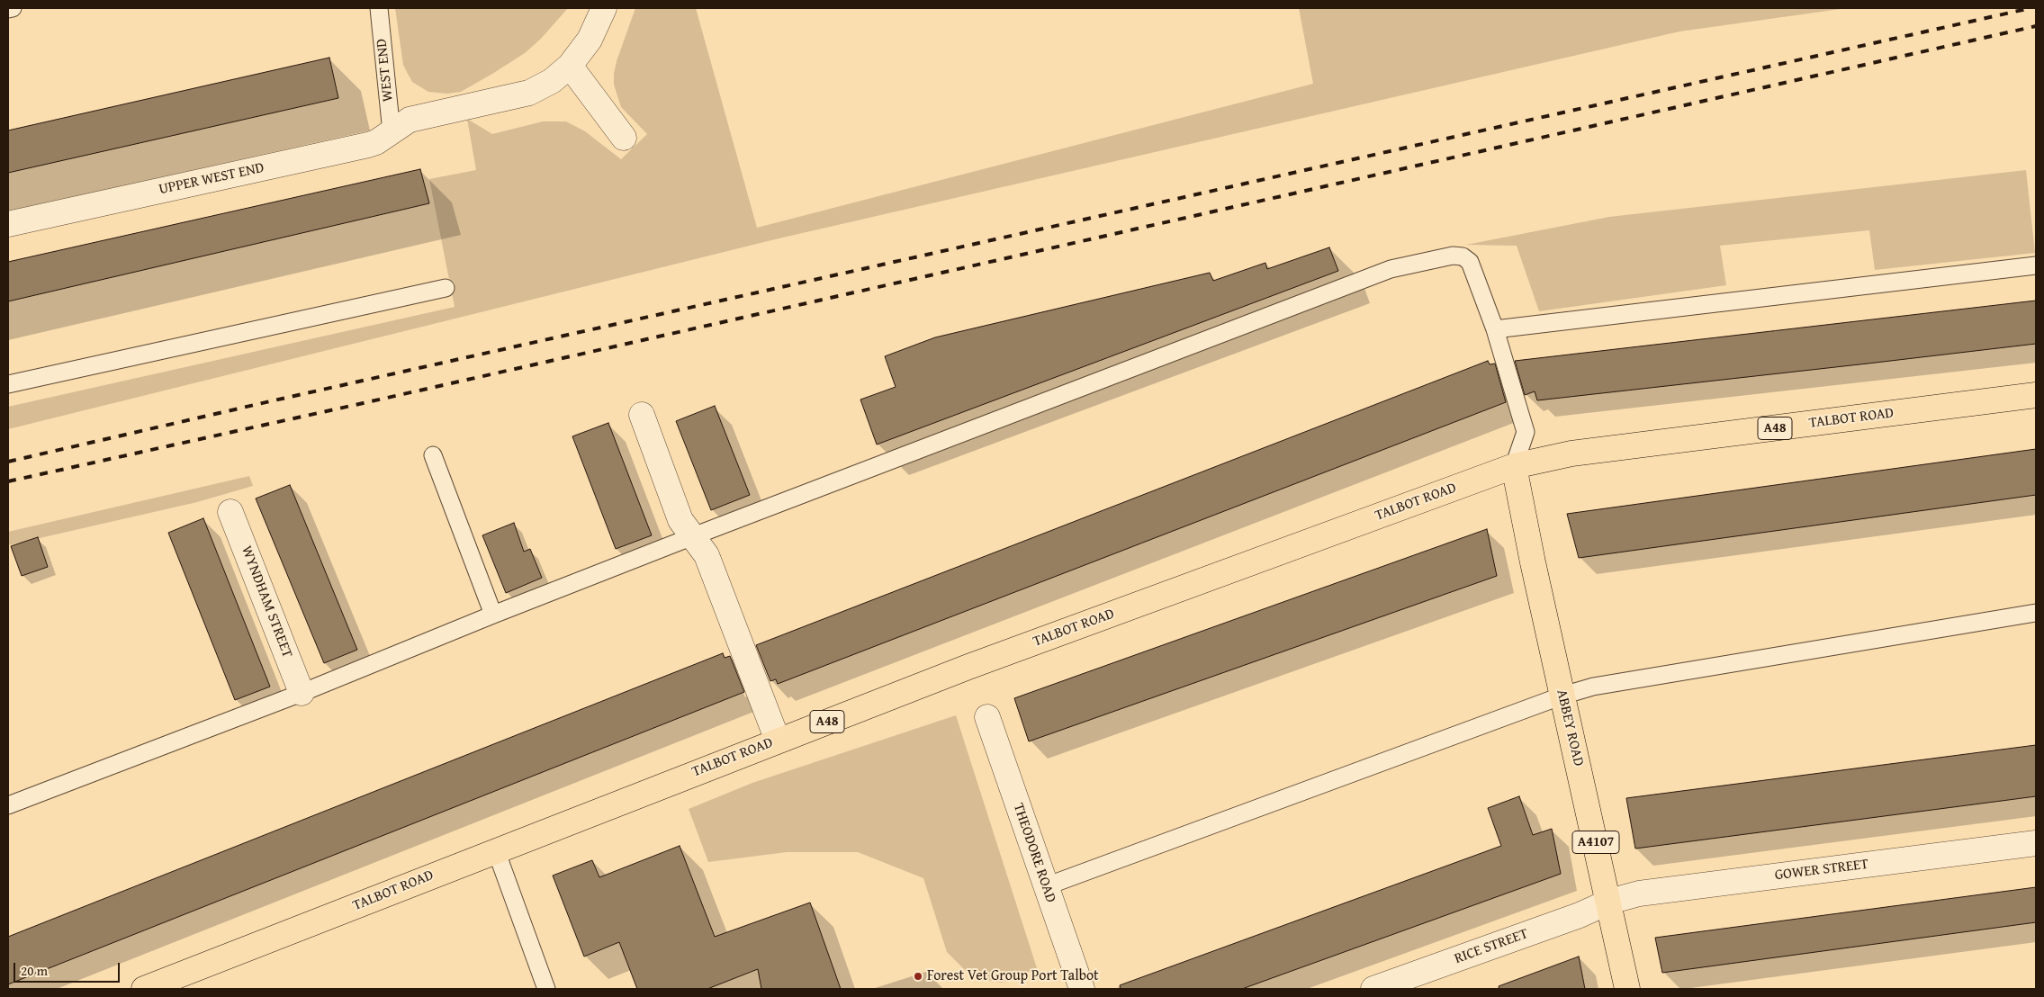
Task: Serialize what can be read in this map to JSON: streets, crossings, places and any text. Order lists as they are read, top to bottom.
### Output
{
  "streets": {
    "main road": [
      "TALBOT ROAD",
      "A48",
      "ABBEY ROAD",
      "A4107"
    ],
    "street": [
      "UPPER WEST END",
      "WYNDHAM STREET",
      "THEODORE ROAD",
      "GOWER STREET",
      "RICE STREET"
    ],
    "lane": ["WEST END"]
  },
  "crossings": [
    ["WEST END", "UPPER WEST END"],
    ["TALBOT ROAD", "ABBEY ROAD"],
    ["ABBEY ROAD", "GOWER STREET"],
    ["ABBEY ROAD", "RICE STREET"],
    ["GOWER STREET", "RICE STREET"]
  ],
  "places": ["Forest Vet Group Port Talbot"],
  "scale_bar": "20 m"
}
